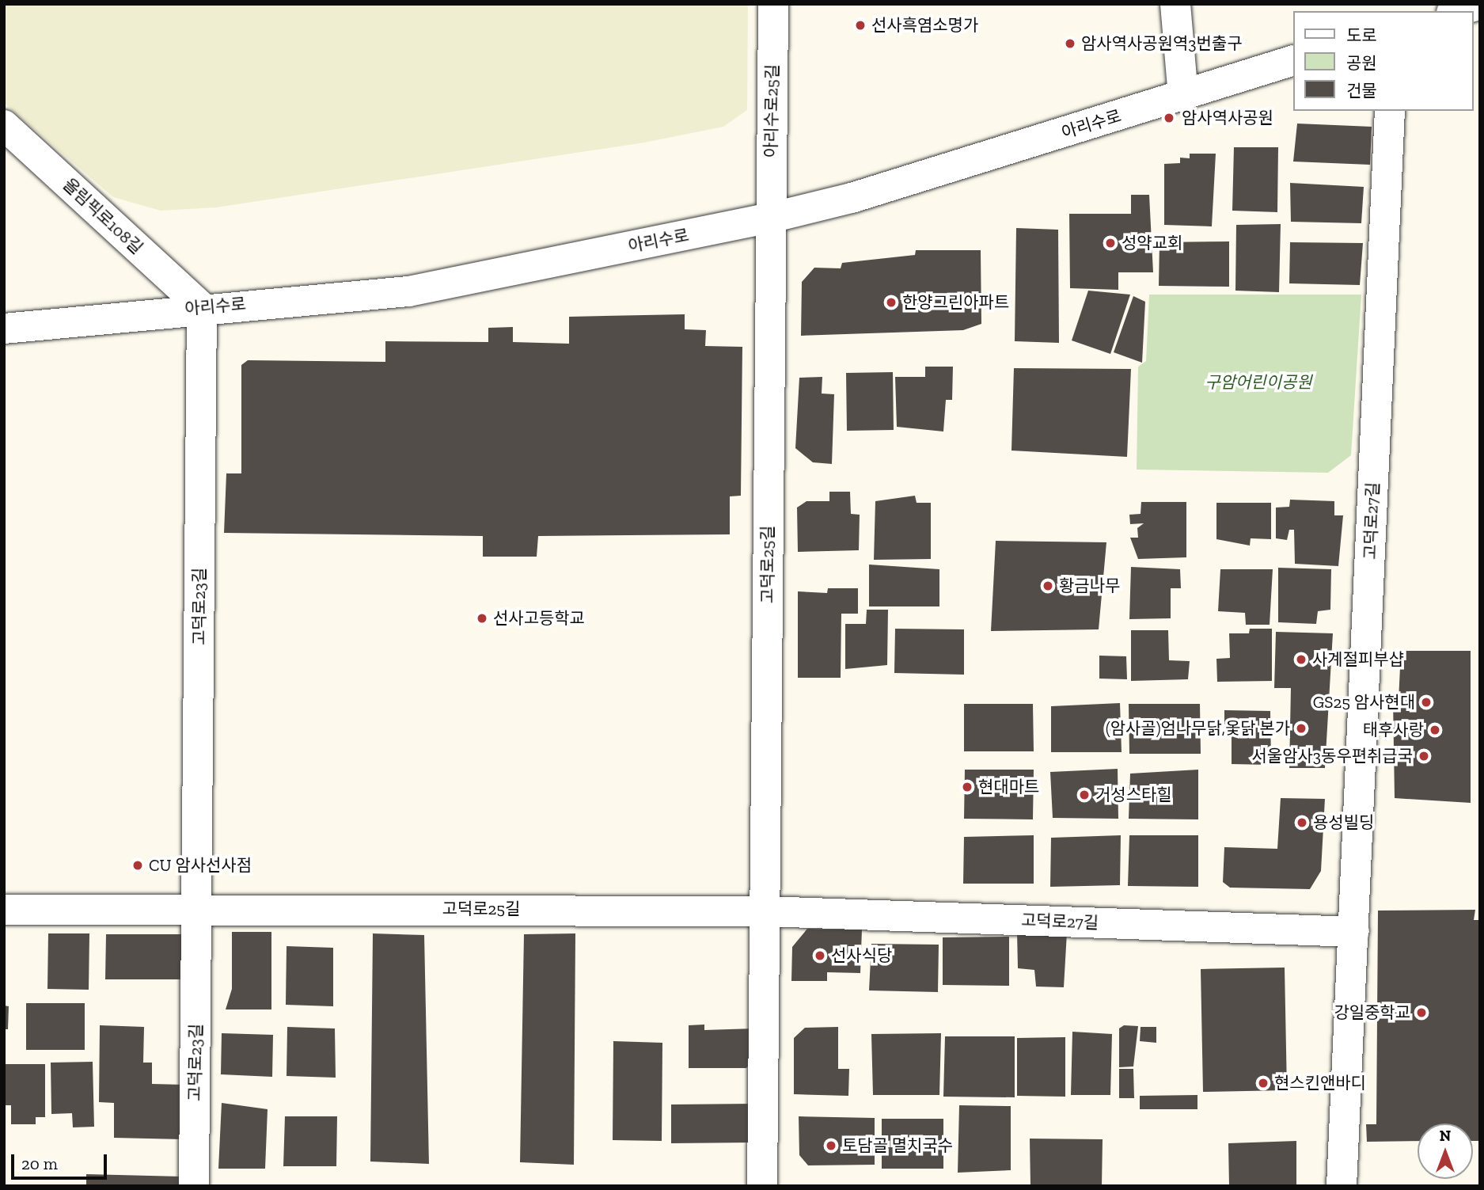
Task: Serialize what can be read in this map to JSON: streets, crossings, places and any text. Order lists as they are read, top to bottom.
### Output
{
  "streets": {
    "street": [
      "아리수로25길",
      "아리수로",
      "올림픽로108길",
      "고덕로27길",
      "고덕로25길",
      "고덕로23길"
    ]
  },
  "crossings": [
    ["아리수로25길", "아리수로"],
    ["아리수로25길", "고덕로25길"],
    ["아리수로", "올림픽로108길"],
    ["아리수로", "고덕로25길"],
    ["아리수로", "고덕로23길"],
    ["올림픽로108길", "고덕로23길"],
    ["고덕로27길", "고덕로25길"],
    ["고덕로25길", "고덕로23길"]
  ],
  "parks": ["구암어린이공원"],
  "places": [
    "선사흑염소명가",
    "암사역사공원역3번출구",
    "암사역사공원",
    "성약교회",
    "한양그린아파트",
    "황금나무",
    "선사고등학교",
    "사계절피부샵",
    "GS25 암사현대",
    "(암사골)엄나무닭,옻닭 본가",
    "태후사랑",
    "서울암사3동우편취급국",
    "현대마트",
    "거성스타힐",
    "용성빌딩",
    "CU 암사선사점",
    "선사식당",
    "강일중학교",
    "현스킨앤바디",
    "토담골 멸치국수"
  ],
  "legend": ["도로", "공원", "건물"],
  "scale_bar": "20 m",
  "north": "top"
}
